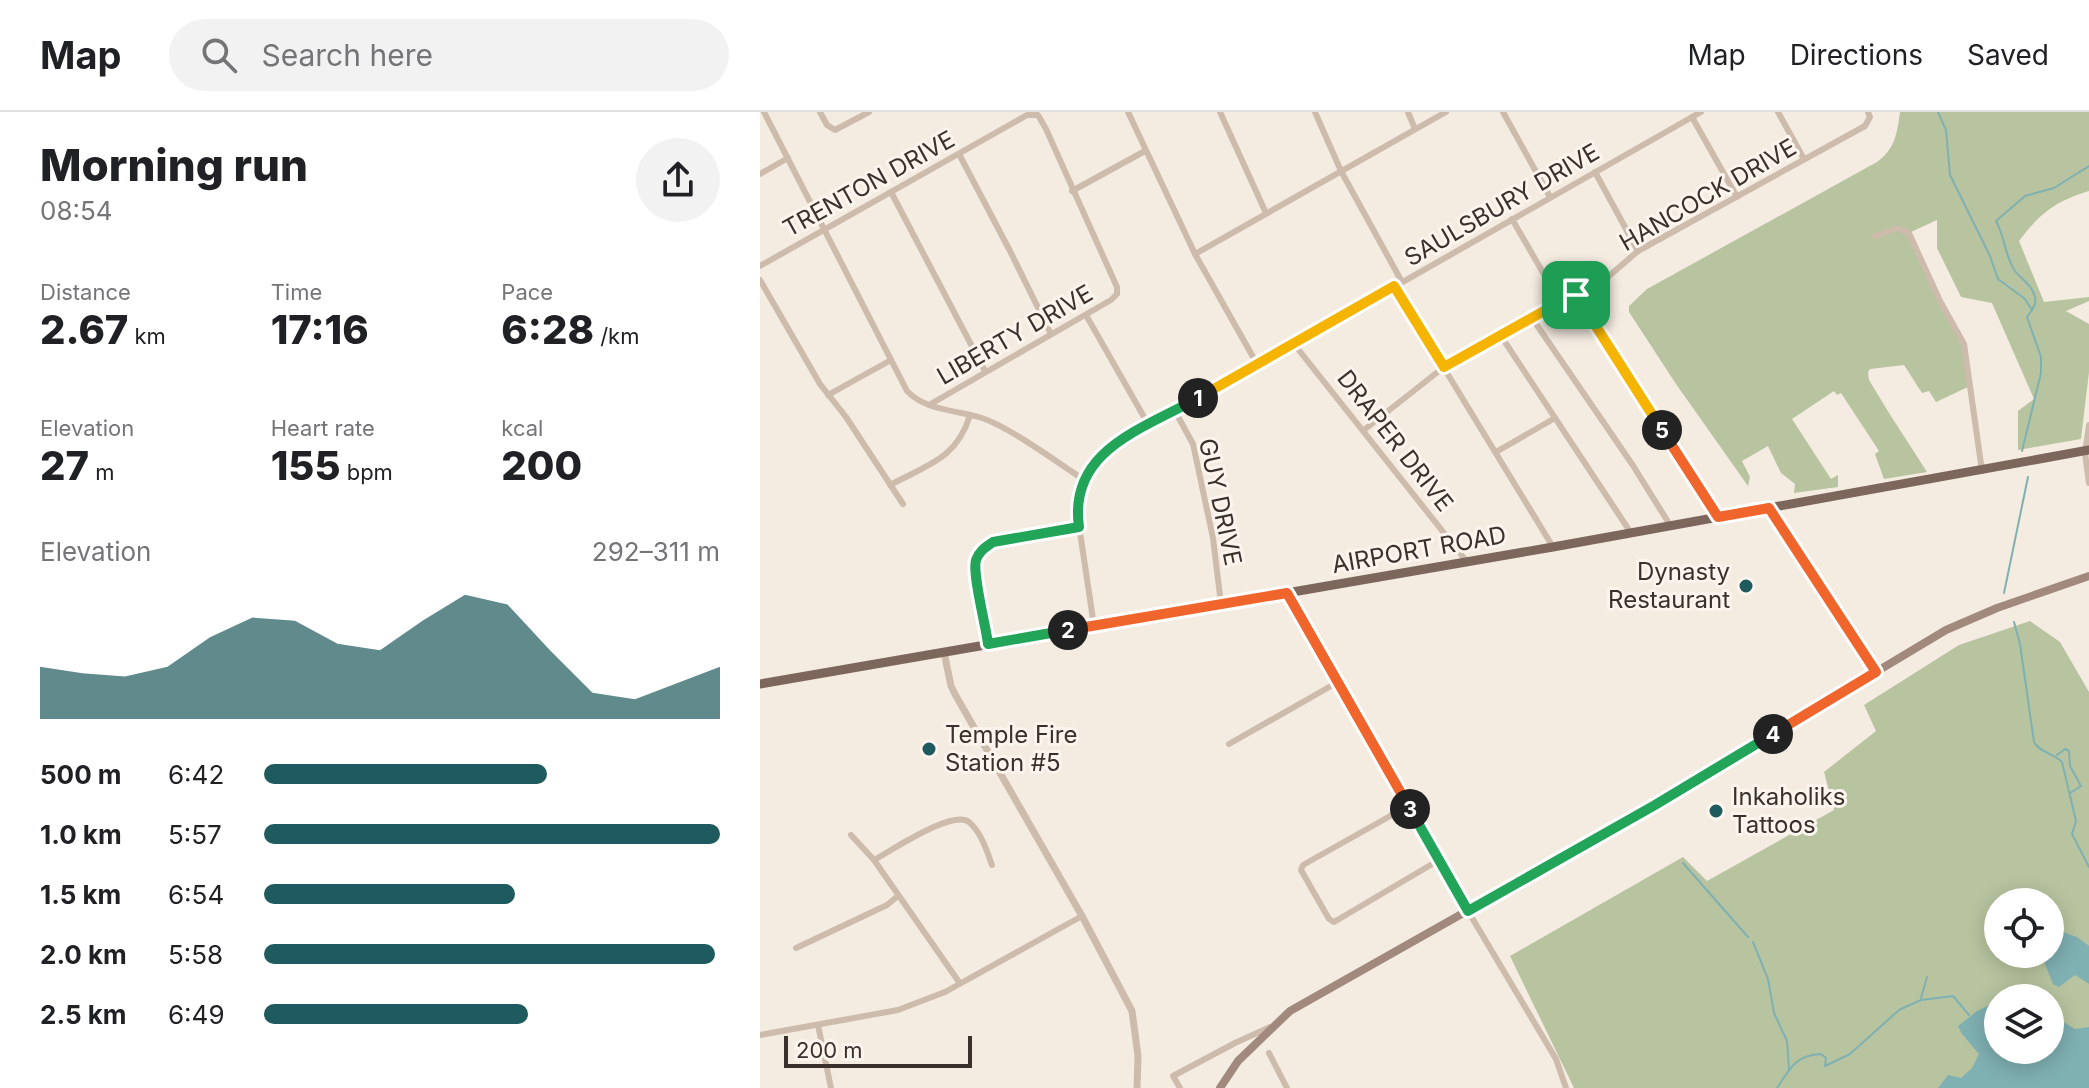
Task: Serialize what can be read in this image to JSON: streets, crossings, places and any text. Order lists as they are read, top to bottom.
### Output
{
  "streets": {
    "main road": ["AIRPORT ROAD"],
    "street": [
      "TRENTON DRIVE",
      "HANCOCK DRIVE",
      "SAULSBURY DRIVE",
      "LIBERTY DRIVE",
      "DRAPER DRIVE",
      "GUY DRIVE"
    ]
  },
  "crossings": [
    ["TRENTON DRIVE", "LIBERTY DRIVE"],
    ["HANCOCK DRIVE", "DRAPER DRIVE"],
    ["SAULSBURY DRIVE", "DRAPER DRIVE"],
    ["SAULSBURY DRIVE", "GUY DRIVE"],
    ["DRAPER DRIVE", "AIRPORT ROAD"],
    ["GUY DRIVE", "AIRPORT ROAD"]
  ],
  "places": ["Dynasty Restaurant", "Temple Fire Station #5", "Inkaholiks Tattoos"],
  "scale_bar": "200 m",
  "page": {
    "header": "Map",
    "search": "Search here",
    "nav": ["Map", "Directions", "Saved"],
    "heading": ["Morning run", "08:54"],
    "stats": [
      ["Distance", "2.67 km"],
      ["Time", "17:16"],
      ["Pace", "6:28 /km"],
      ["Elevation", "27 m"],
      ["Heart rate", "155 bpm"],
      ["kcal", "200"]
    ],
    "pins": [
      "1",
      "5",
      "2",
      "4",
      "3"
    ],
    "chart": ["Elevation", "292–311 m"],
    "list": [
      {
        "name": "500 m",
        "note": "6:42"
      },
      {
        "name": "1.0 km",
        "note": "5:57"
      },
      {
        "name": "1.5 km",
        "note": "6:54"
      },
      {
        "name": "2.0 km",
        "note": "5:58"
      },
      {
        "name": "2.5 km",
        "note": "6:49"
      }
    ],
    "scale": "200 m"
  }
}
